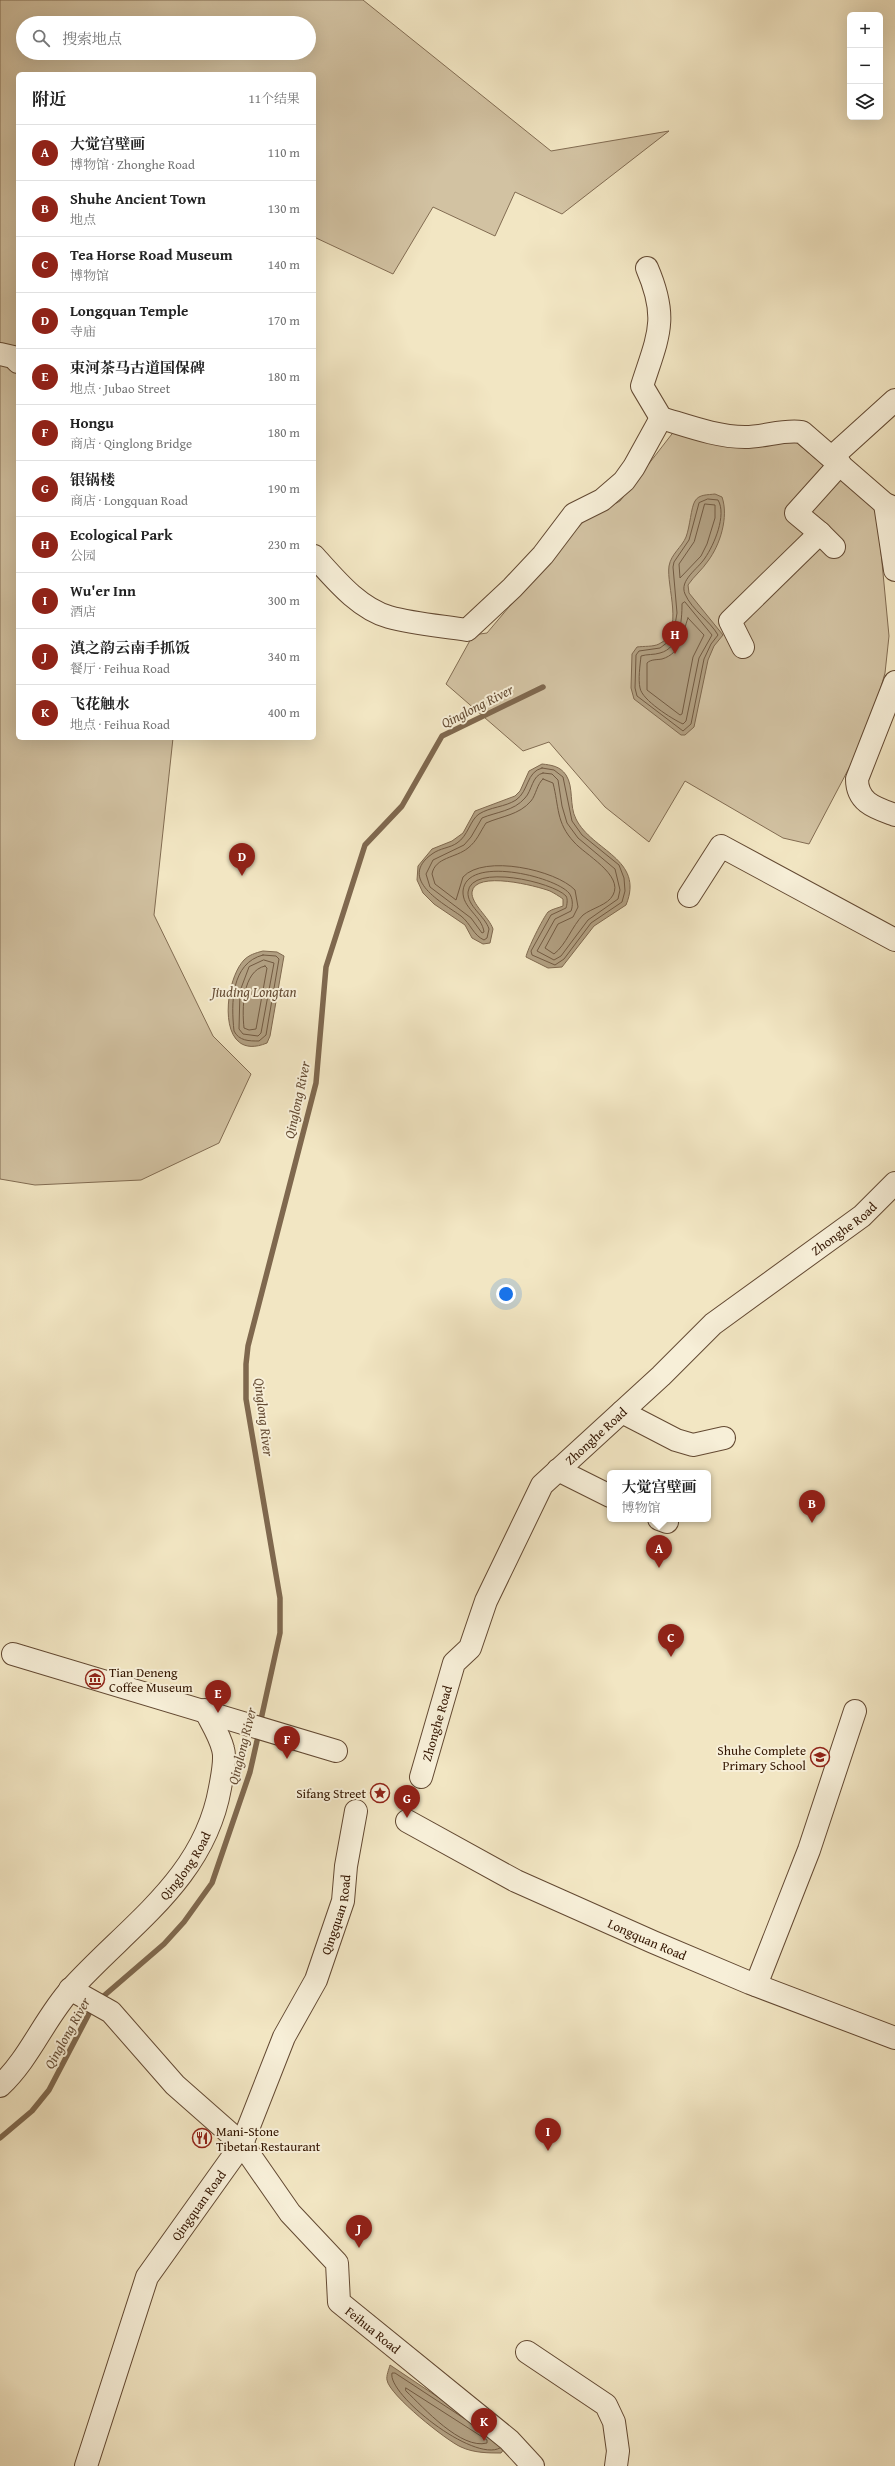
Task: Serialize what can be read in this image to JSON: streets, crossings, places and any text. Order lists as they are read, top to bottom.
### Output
{
  "streets": {
    "street": [
      "Zhonghe Road",
      "Qinglong Road",
      "Qingquan Road",
      "Longquan Road",
      "Feihua Road"
    ]
  },
  "crossings": [
    ["Qinglong Road", "Feihua Road"],
    ["Qingquan Road", "Feihua Road"]
  ],
  "water": ["Qinglong River", "Jiuding Longtan"],
  "places": {
    "museum": ["Tian Deneng Coffee Museum"],
    "school or university": ["Shuhe Complete Primary School"],
    "place": ["Sifang Street"],
    "restaurant": ["Mani-Stone Tibetan Restaurant"]
  },
  "page": {
    "map_buttons": ["+", "−"],
    "search": "搜索地点",
    "heading": ["附近", "11个结果"],
    "list": [
      {
        "mark": "A",
        "name": "大觉宫壁画",
        "note": "博物馆 · Zhonghe Road",
        "value": "110 m"
      },
      {
        "mark": "B",
        "name": "Shuhe Ancient Town",
        "note": "地点",
        "value": "130 m"
      },
      {
        "mark": "C",
        "name": "Tea Horse Road Museum",
        "note": "博物馆",
        "value": "140 m"
      },
      {
        "mark": "D",
        "name": "Longquan Temple",
        "note": "寺庙",
        "value": "170 m"
      },
      {
        "mark": "E",
        "name": "束河茶马古道国保碑",
        "note": "地点 · Jubao Street",
        "value": "180 m"
      },
      {
        "mark": "F",
        "name": "Hongu",
        "note": "商店 · Qinglong Bridge",
        "value": "180 m"
      },
      {
        "mark": "G",
        "name": "银锅楼",
        "note": "商店 · Longquan Road",
        "value": "190 m"
      },
      {
        "mark": "H",
        "name": "Ecological Park",
        "note": "公园",
        "value": "230 m"
      },
      {
        "mark": "I",
        "name": "Wu'er Inn",
        "note": "酒店",
        "value": "300 m"
      },
      {
        "mark": "J",
        "name": "滇之韵云南手抓饭",
        "note": "餐厅 · Feihua Road",
        "value": "340 m"
      },
      {
        "mark": "K",
        "name": "飞花触水",
        "note": "地点 · Feihua Road",
        "value": "400 m"
      }
    ],
    "pins": [
      "H",
      "D",
      "B",
      "A",
      "C",
      "E",
      "F",
      "G",
      "I",
      "J",
      "K"
    ],
    "popup": ["大觉宫壁画", "博物馆"]
  }
}
